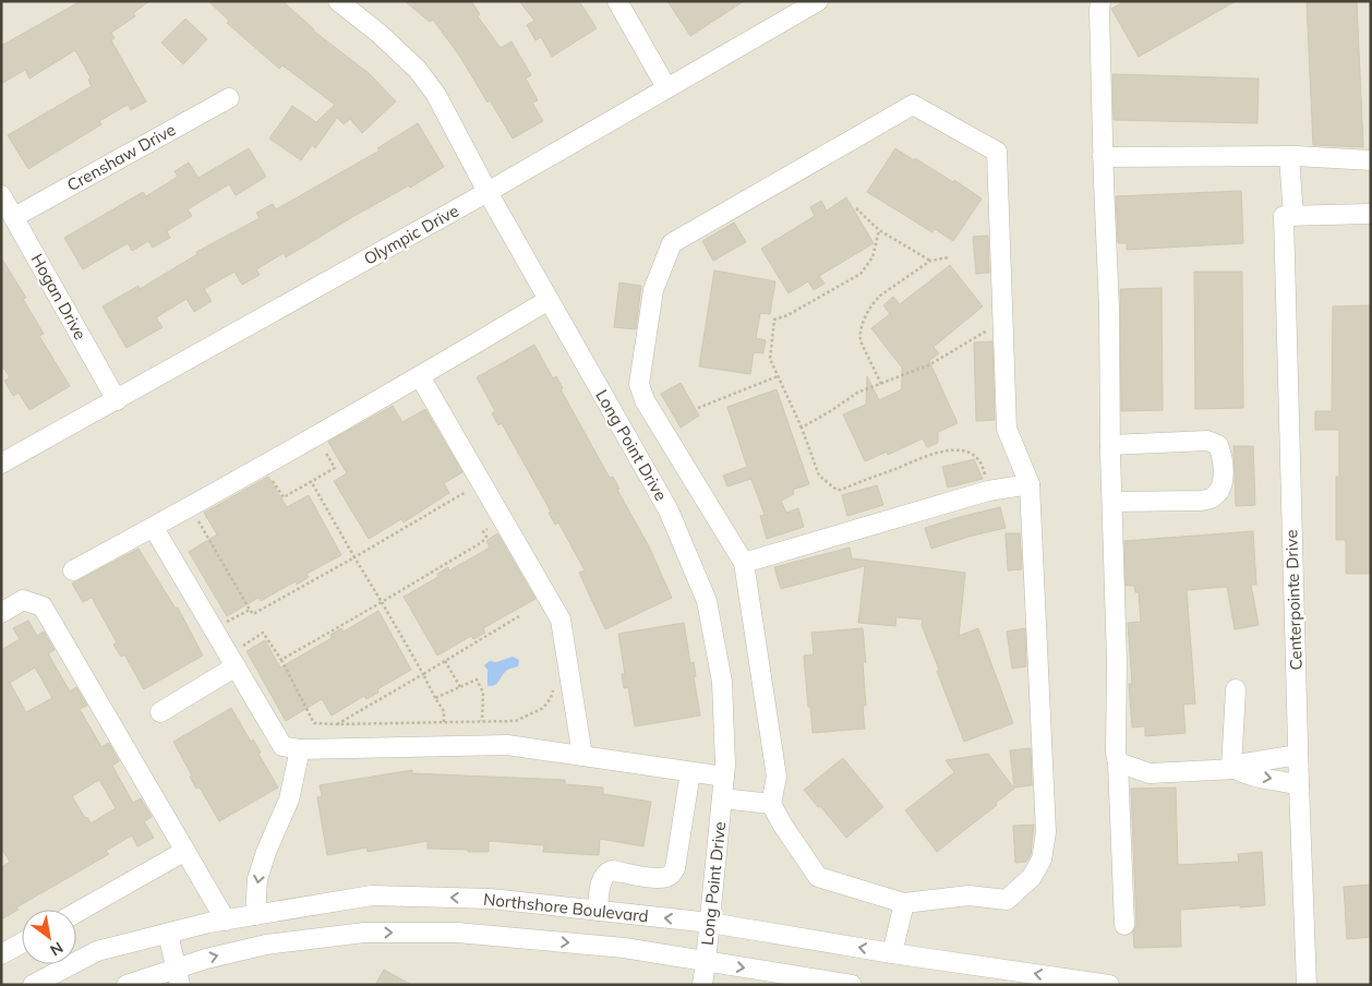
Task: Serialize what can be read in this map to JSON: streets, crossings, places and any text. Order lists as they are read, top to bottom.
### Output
{
  "streets": {
    "street": [
      "Crenshaw Drive",
      "Olympic Drive",
      "Hogan Drive",
      "Long Point Drive",
      "Centerpointe Drive",
      "Northshore Boulevard"
    ]
  },
  "crossings": [
    ["Crenshaw Drive", "Hogan Drive"],
    ["Olympic Drive", "Hogan Drive"],
    ["Olympic Drive", "Long Point Drive"],
    ["Long Point Drive", "Northshore Boulevard"]
  ],
  "north": "bottom right"
}
